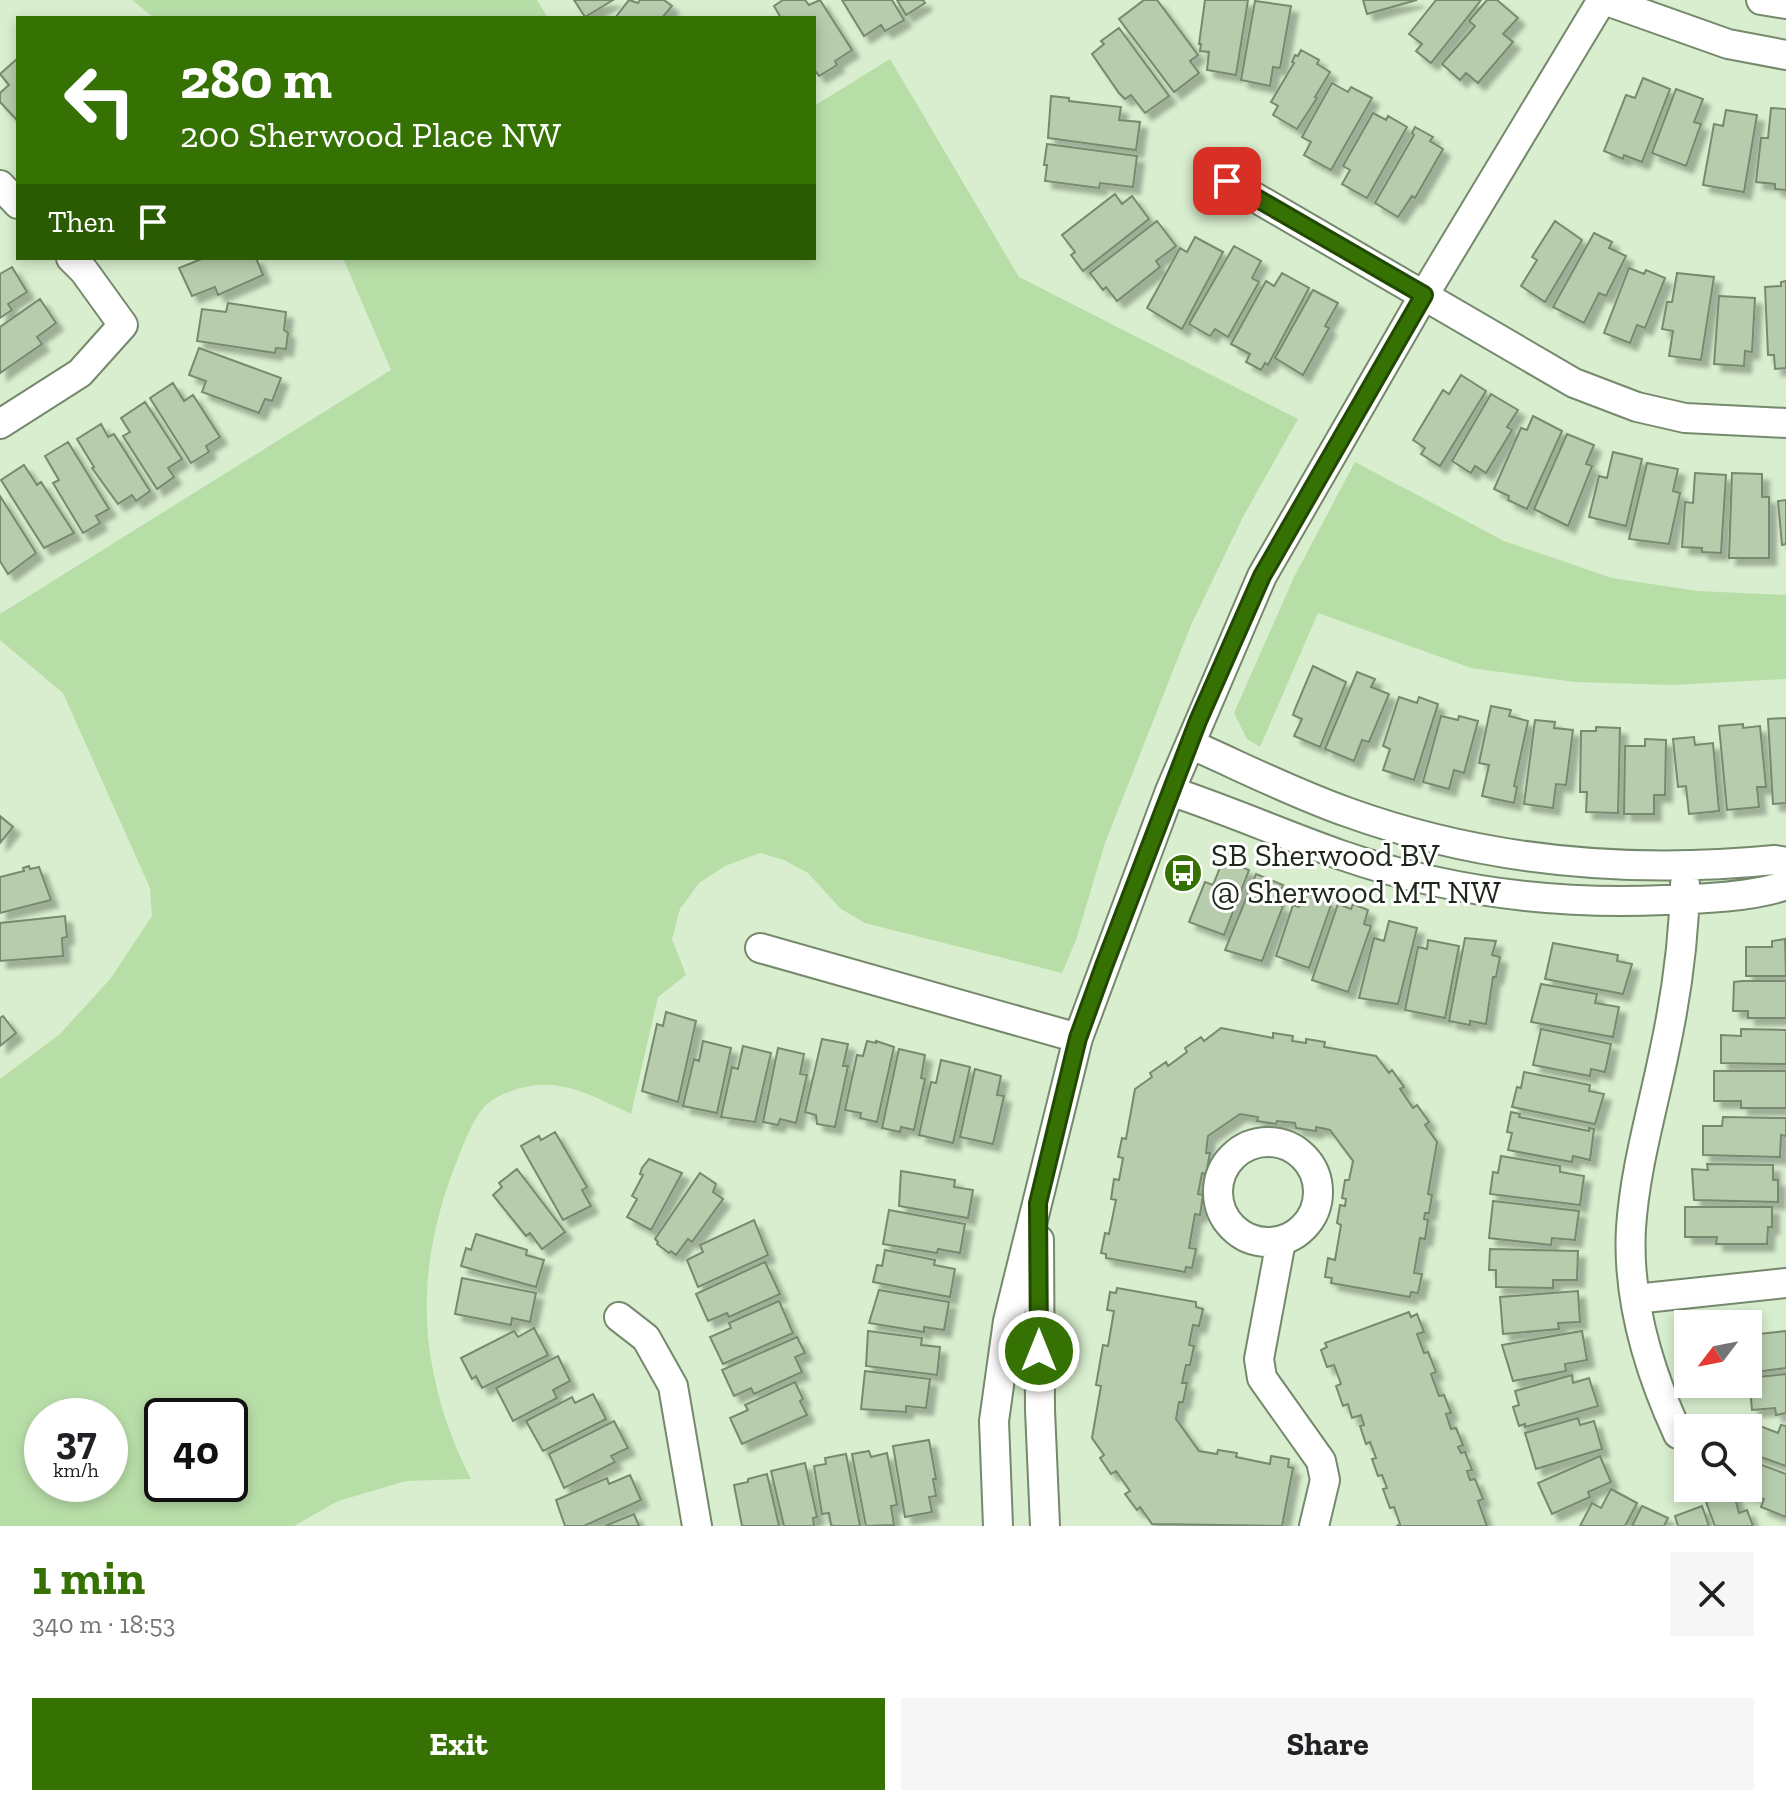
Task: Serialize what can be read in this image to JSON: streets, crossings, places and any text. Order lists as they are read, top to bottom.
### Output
{
  "places": {
    "bus stop": ["SB Sherwood BV @ Sherwood MT NW"]
  },
  "north": "bottom left",
  "page": {
    "turn": ["280 m", "200 Sherwood Place NW"],
    "then": "Then",
    "speed": "37 km/h",
    "limit": "40",
    "heading": ["1 min", "340 m · 18:53"],
    "buttons": ["Exit", "Share"]
  }
}
